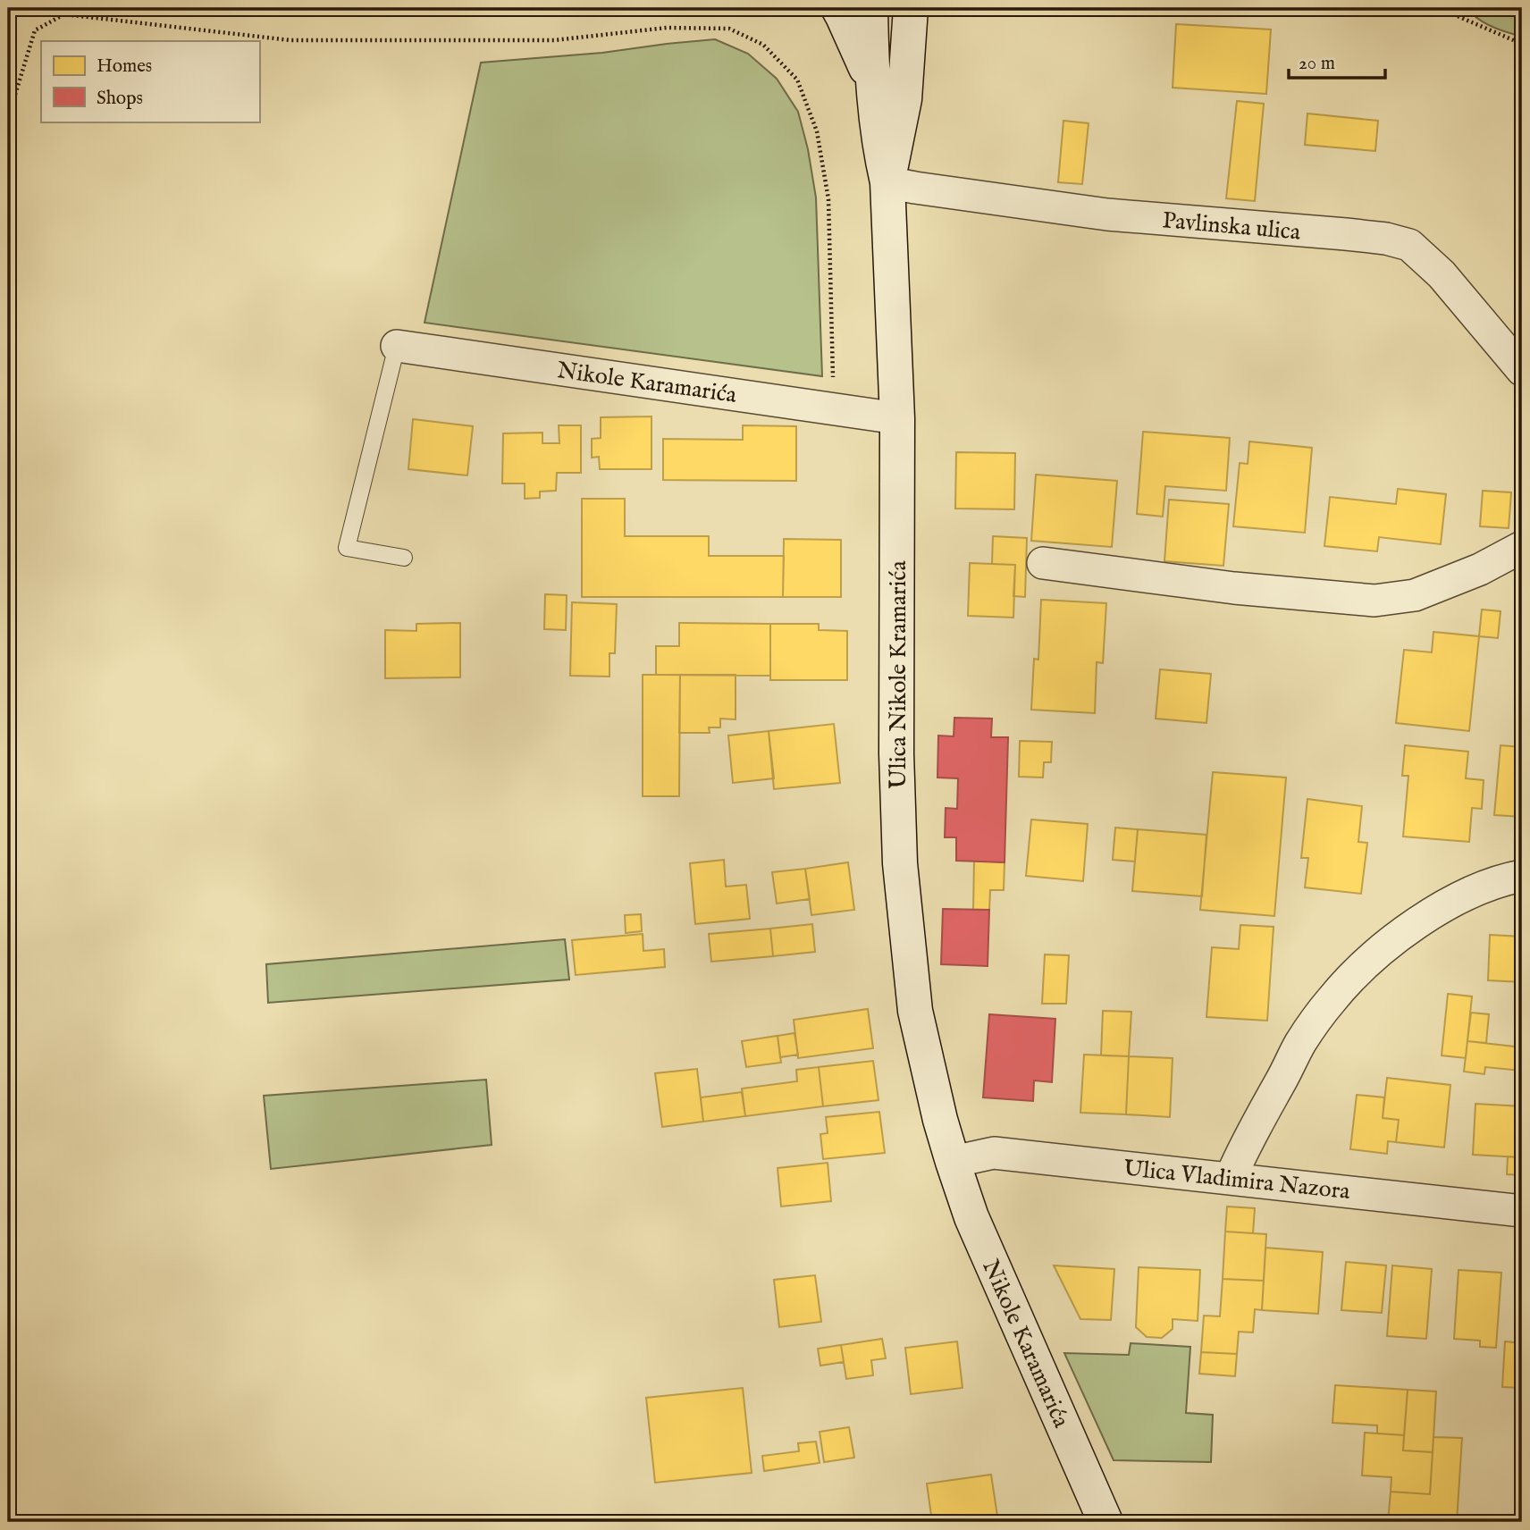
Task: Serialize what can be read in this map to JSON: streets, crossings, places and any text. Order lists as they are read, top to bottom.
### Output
{
  "streets": {
    "main road": ["Nikole Karamarića", "Ulica Nikole Kramarića"],
    "street": ["Pavlinska ulica", "Ulica Vladimira Nazora"]
  },
  "crossings": [
    ["Pavlinska ulica", "Ulica Nikole Kramarića"],
    ["Nikole Karamarića", "Ulica Nikole Kramarića"],
    ["Nikole Karamarića", "Ulica Vladimira Nazora"],
    ["Ulica Nikole Kramarića", "Ulica Vladimira Nazora"]
  ],
  "legend": ["Homes", "Shops"],
  "scale_bar": "20 m"
}
